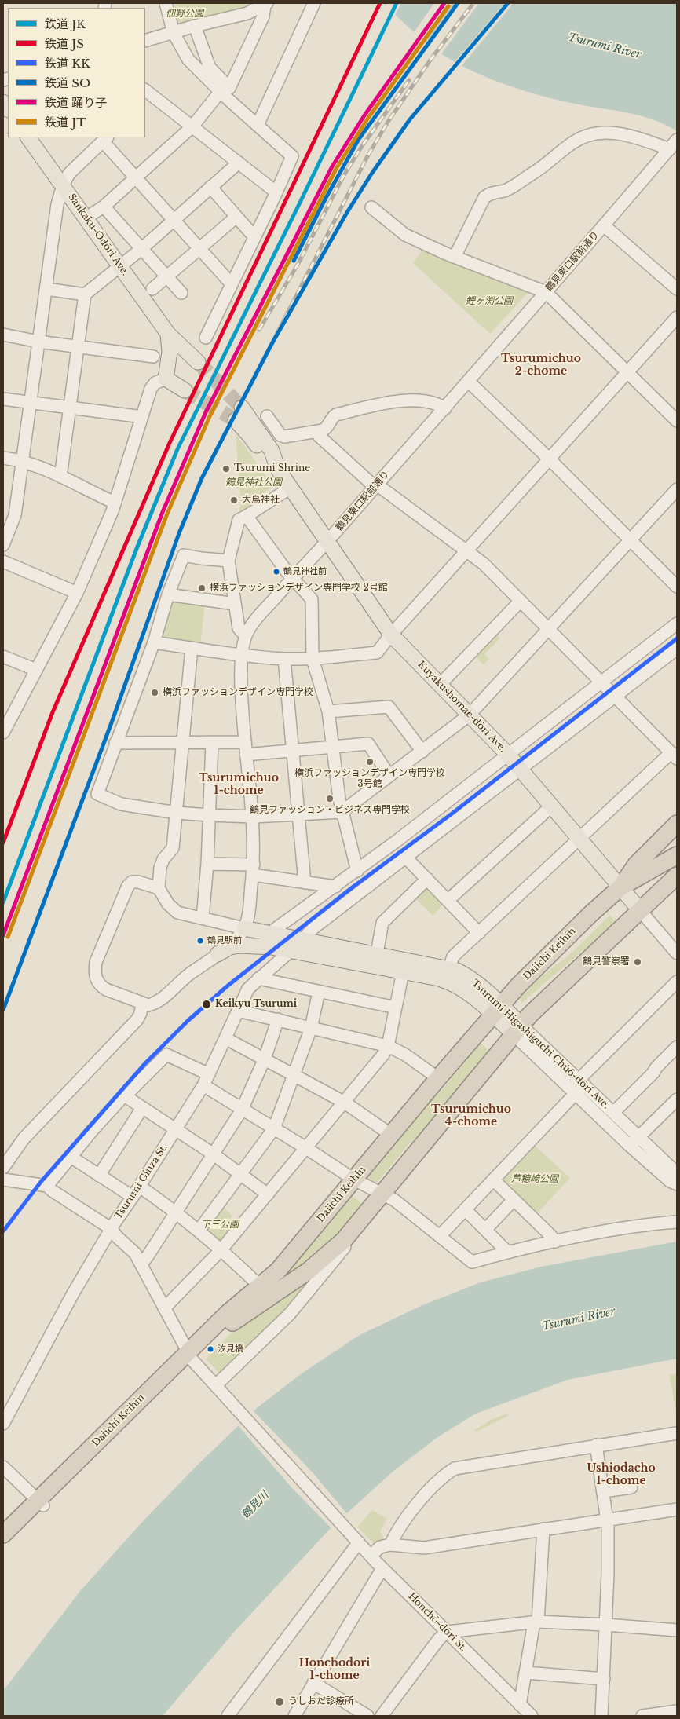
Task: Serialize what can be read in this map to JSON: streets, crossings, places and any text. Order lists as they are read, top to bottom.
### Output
{
  "streets": {
    "highway": ["Daiichi Keihin"],
    "main road": ["Sankaku-Ōdōri Ave.", "Kuyakushomae-dōri Ave.", "Tsurumi Higashiguchi Chūō-dōri Ave."],
    "street": ["鶴見東口駅前通り", "Tsurumi Ginza St.", "Honchō-dōri St."]
  },
  "crossings": [
    ["鶴見東口駅前通り", "Kuyakushomae-dōri Ave."],
    ["鶴見東口駅前通り", "Tsurumi Higashiguchi Chūō-dōri Ave."],
    ["Kuyakushomae-dōri Ave.", "Daiichi Keihin"],
    ["Kuyakushomae-dōri Ave.", "Tsurumi Ginza St."],
    ["Daiichi Keihin", "Tsurumi Higashiguchi Chūō-dōri Ave."],
    ["Daiichi Keihin", "Honchō-dōri St."],
    ["Tsurumi Higashiguchi Chūō-dōri Ave.", "Tsurumi Ginza St."],
    ["Tsurumi Ginza St.", "Honchō-dōri St."]
  ],
  "districts": [
    "Tsurumichuo 2-chome",
    "Tsurumichuo 1-chome",
    "Tsurumichuo 4-chome",
    "Ushiodacho 1-chome",
    "Honchodori 1-chome"
  ],
  "water": ["Tsurumi River", "鶴見川"],
  "parks": [
    "佃野公園",
    "鯉ヶ渕公園",
    "鶴見神社公園",
    "芦穂崎公園",
    "下三公園"
  ],
  "places": [
    "Tsurumi Shrine",
    "大鳥神社",
    "鶴見神社前",
    "横浜ファッションデザイン専門学校 2号館",
    "横浜ファッションデザイン専門学校",
    "横浜ファッションデザイン専門学校 3号館",
    "鶴見ファッション・ビジネス専門学校",
    "鶴見駅前",
    "鶴見警察署",
    "Keikyu Tsurumi",
    "汐見橋",
    "うしおだ診療所"
  ],
  "lines": [
    "rail line JK",
    "rail line JS",
    "rail line SO",
    "rail line 踊り子",
    "rail line JT",
    "rail line KK"
  ],
  "legend": [
    "鉄道 JK",
    "鉄道 JS",
    "鉄道 KK",
    "鉄道 SO",
    "鉄道 踊り子",
    "鉄道 JT"
  ]
}
